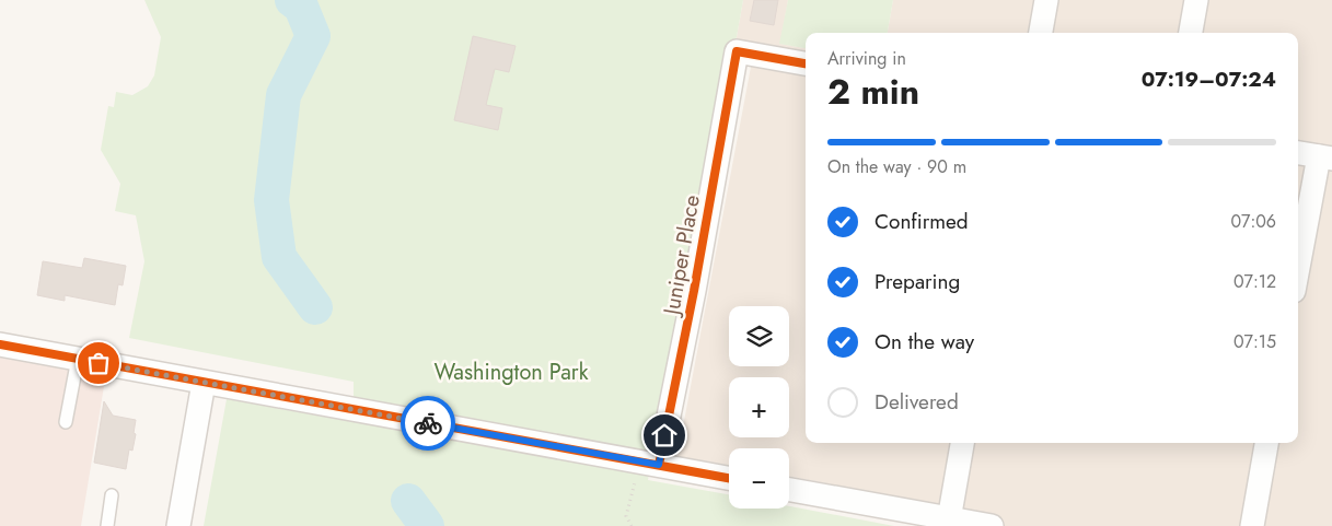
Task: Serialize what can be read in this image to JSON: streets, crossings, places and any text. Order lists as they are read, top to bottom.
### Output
{
  "streets": {
    "street": ["Juniper Place"]
  },
  "parks": ["Washington Park"],
  "page": {
    "heading": ["2 min", "Arriving in", "07:19–07:24"],
    "bar": "On the way · 90 m",
    "list": [
      ["Confirmed", "07:06"],
      ["Preparing", "07:12"],
      ["On the way", "07:15"],
      "Delivered"
    ],
    "map_buttons": ["+", "−"]
  }
}
